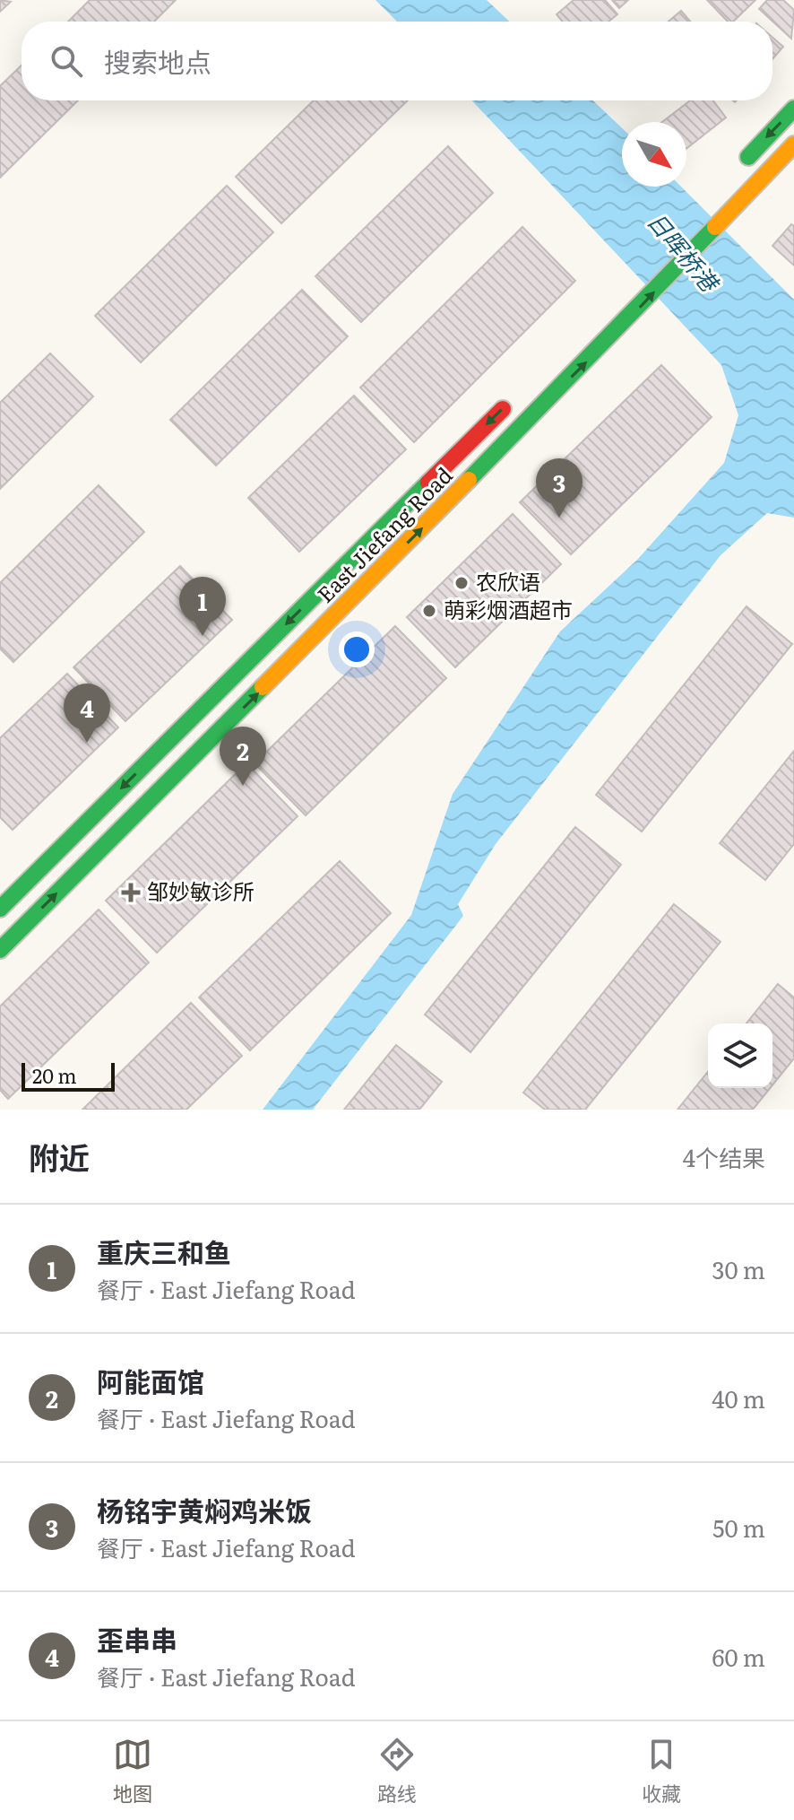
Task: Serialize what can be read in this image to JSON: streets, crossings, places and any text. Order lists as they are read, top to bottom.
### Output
{
  "streets": {
    "main road": ["East Jiefang Road"]
  },
  "water": ["日晖桥港"],
  "places": {
    "other": ["农欣语", "萌彩烟酒超市"],
    "health": ["邹妙敏诊所"]
  },
  "scale_bar": "20 m",
  "north": "bottom right",
  "page": {
    "search": "搜索地点",
    "pins": [
      "3",
      "1",
      "4",
      "2"
    ],
    "scale": "20 m",
    "heading": ["附近", "4个结果"],
    "list": [
      {
        "mark": "1",
        "name": "重庆三和鱼",
        "note": "餐厅 · East Jiefang Road",
        "value": "30 m"
      },
      {
        "mark": "2",
        "name": "阿能面馆",
        "note": "餐厅 · East Jiefang Road",
        "value": "40 m"
      },
      {
        "mark": "3",
        "name": "杨铭宇黄焖鸡米饭",
        "note": "餐厅 · East Jiefang Road",
        "value": "50 m"
      },
      {
        "mark": "4",
        "name": "歪串串",
        "note": "餐厅 · East Jiefang Road",
        "value": "60 m"
      }
    ],
    "nav": ["地图", "路线", "收藏"]
  }
}
